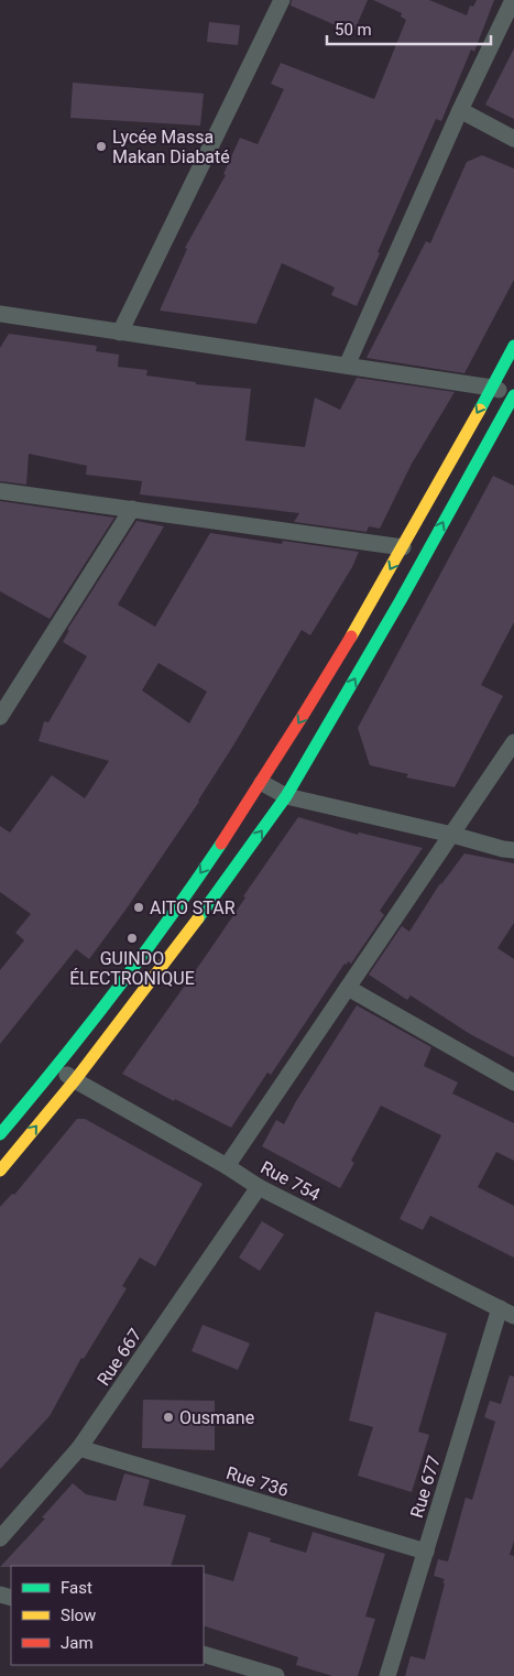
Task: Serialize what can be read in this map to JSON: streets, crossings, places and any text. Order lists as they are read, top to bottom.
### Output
{
  "streets": {
    "street": [
      "Rue 754",
      "Rue 667",
      "Rue 736",
      "Rue 677"
    ]
  },
  "crossings": [
    ["Rue 754", "Rue 667"],
    ["Rue 754", "Rue 677"],
    ["Rue 667", "Rue 736"],
    ["Rue 736", "Rue 677"]
  ],
  "places": [
    "Lycée Massa Makan Diabaté",
    "AITO STAR",
    "GUINDO ÉLECTRONIQUE",
    "Ousmane"
  ],
  "legend": ["Fast", "Slow", "Jam"],
  "scale_bar": "50 m"
}
